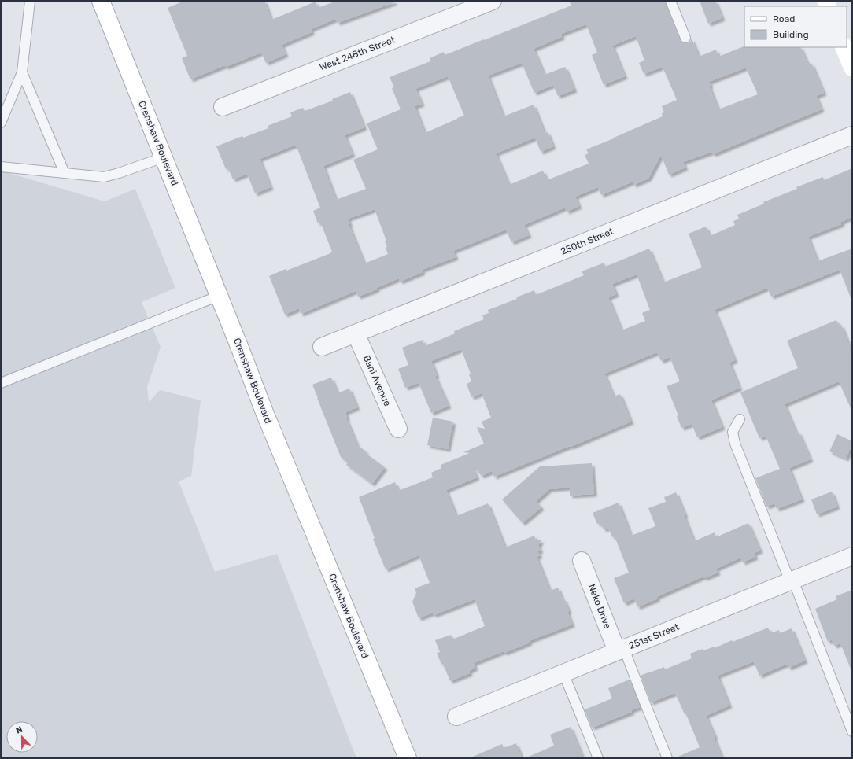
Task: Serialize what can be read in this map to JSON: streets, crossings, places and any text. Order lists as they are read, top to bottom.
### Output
{
  "streets": {
    "main road": ["Crenshaw Boulevard"],
    "street": [
      "West 248th Street",
      "250th Street",
      "Bani Avenue",
      "Neko Drive",
      "251st Street"
    ]
  },
  "crossings": [
    ["250th Street", "Bani Avenue"],
    ["Neko Drive", "251st Street"]
  ],
  "legend": ["Road", "Building"],
  "north": "top"
}
